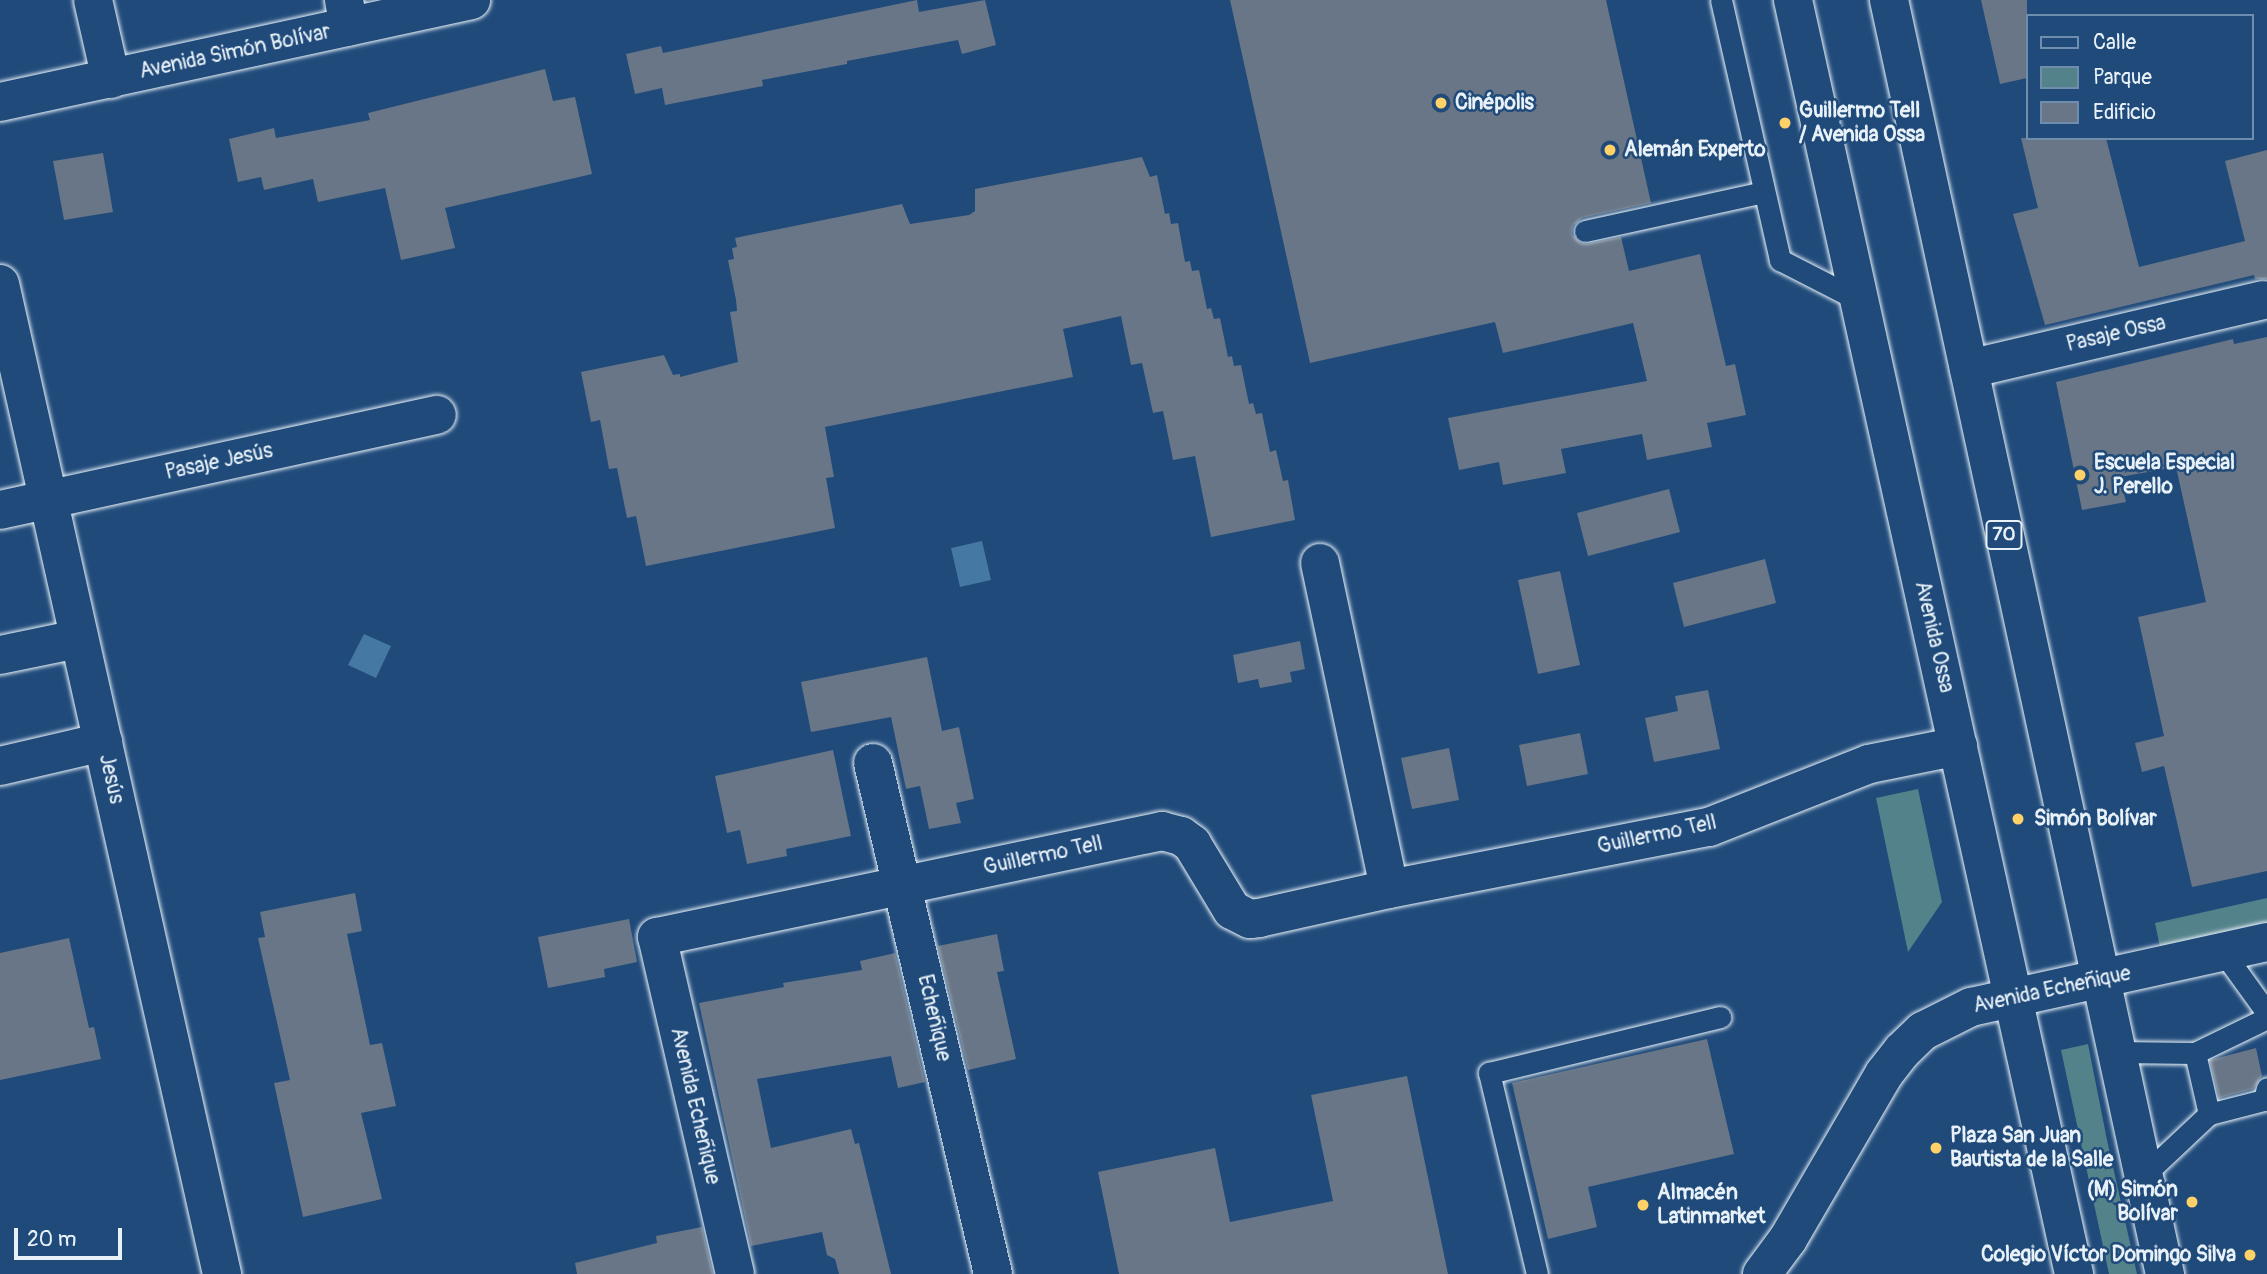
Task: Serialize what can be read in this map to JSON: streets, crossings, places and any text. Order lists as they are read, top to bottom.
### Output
{
  "streets": {
    "street": [
      "Avenida Simón Bolívar",
      "Pasaje Ossa",
      "Pasaje Jesús",
      "70",
      "Avenida Ossa",
      "Jesús",
      "Guillermo Tell",
      "Avenida Echeñique",
      "Echeñique"
    ]
  },
  "crossings": [
    ["Pasaje Ossa", "70"],
    ["Pasaje Jesús", "Jesús"],
    ["70", "Avenida Echeñique"],
    ["Avenida Ossa", "Guillermo Tell"],
    ["Avenida Ossa", "Avenida Echeñique"],
    ["Guillermo Tell", "Avenida Echeñique"],
    ["Guillermo Tell", "Echeñique"]
  ],
  "places": [
    "Cinépolis",
    "Guillermo Tell / Avenida Ossa",
    "Alemán Experto",
    "Escuela Especial J. Perello",
    "Simón Bolívar",
    "Plaza San Juan Bautista de la Salle",
    "(M) Simón Bolívar",
    "Almacén Latinmarket",
    "Colegio Víctor Domingo Silva"
  ],
  "legend": ["Calle", "Parque", "Edificio"],
  "scale_bar": "20 m"
}
